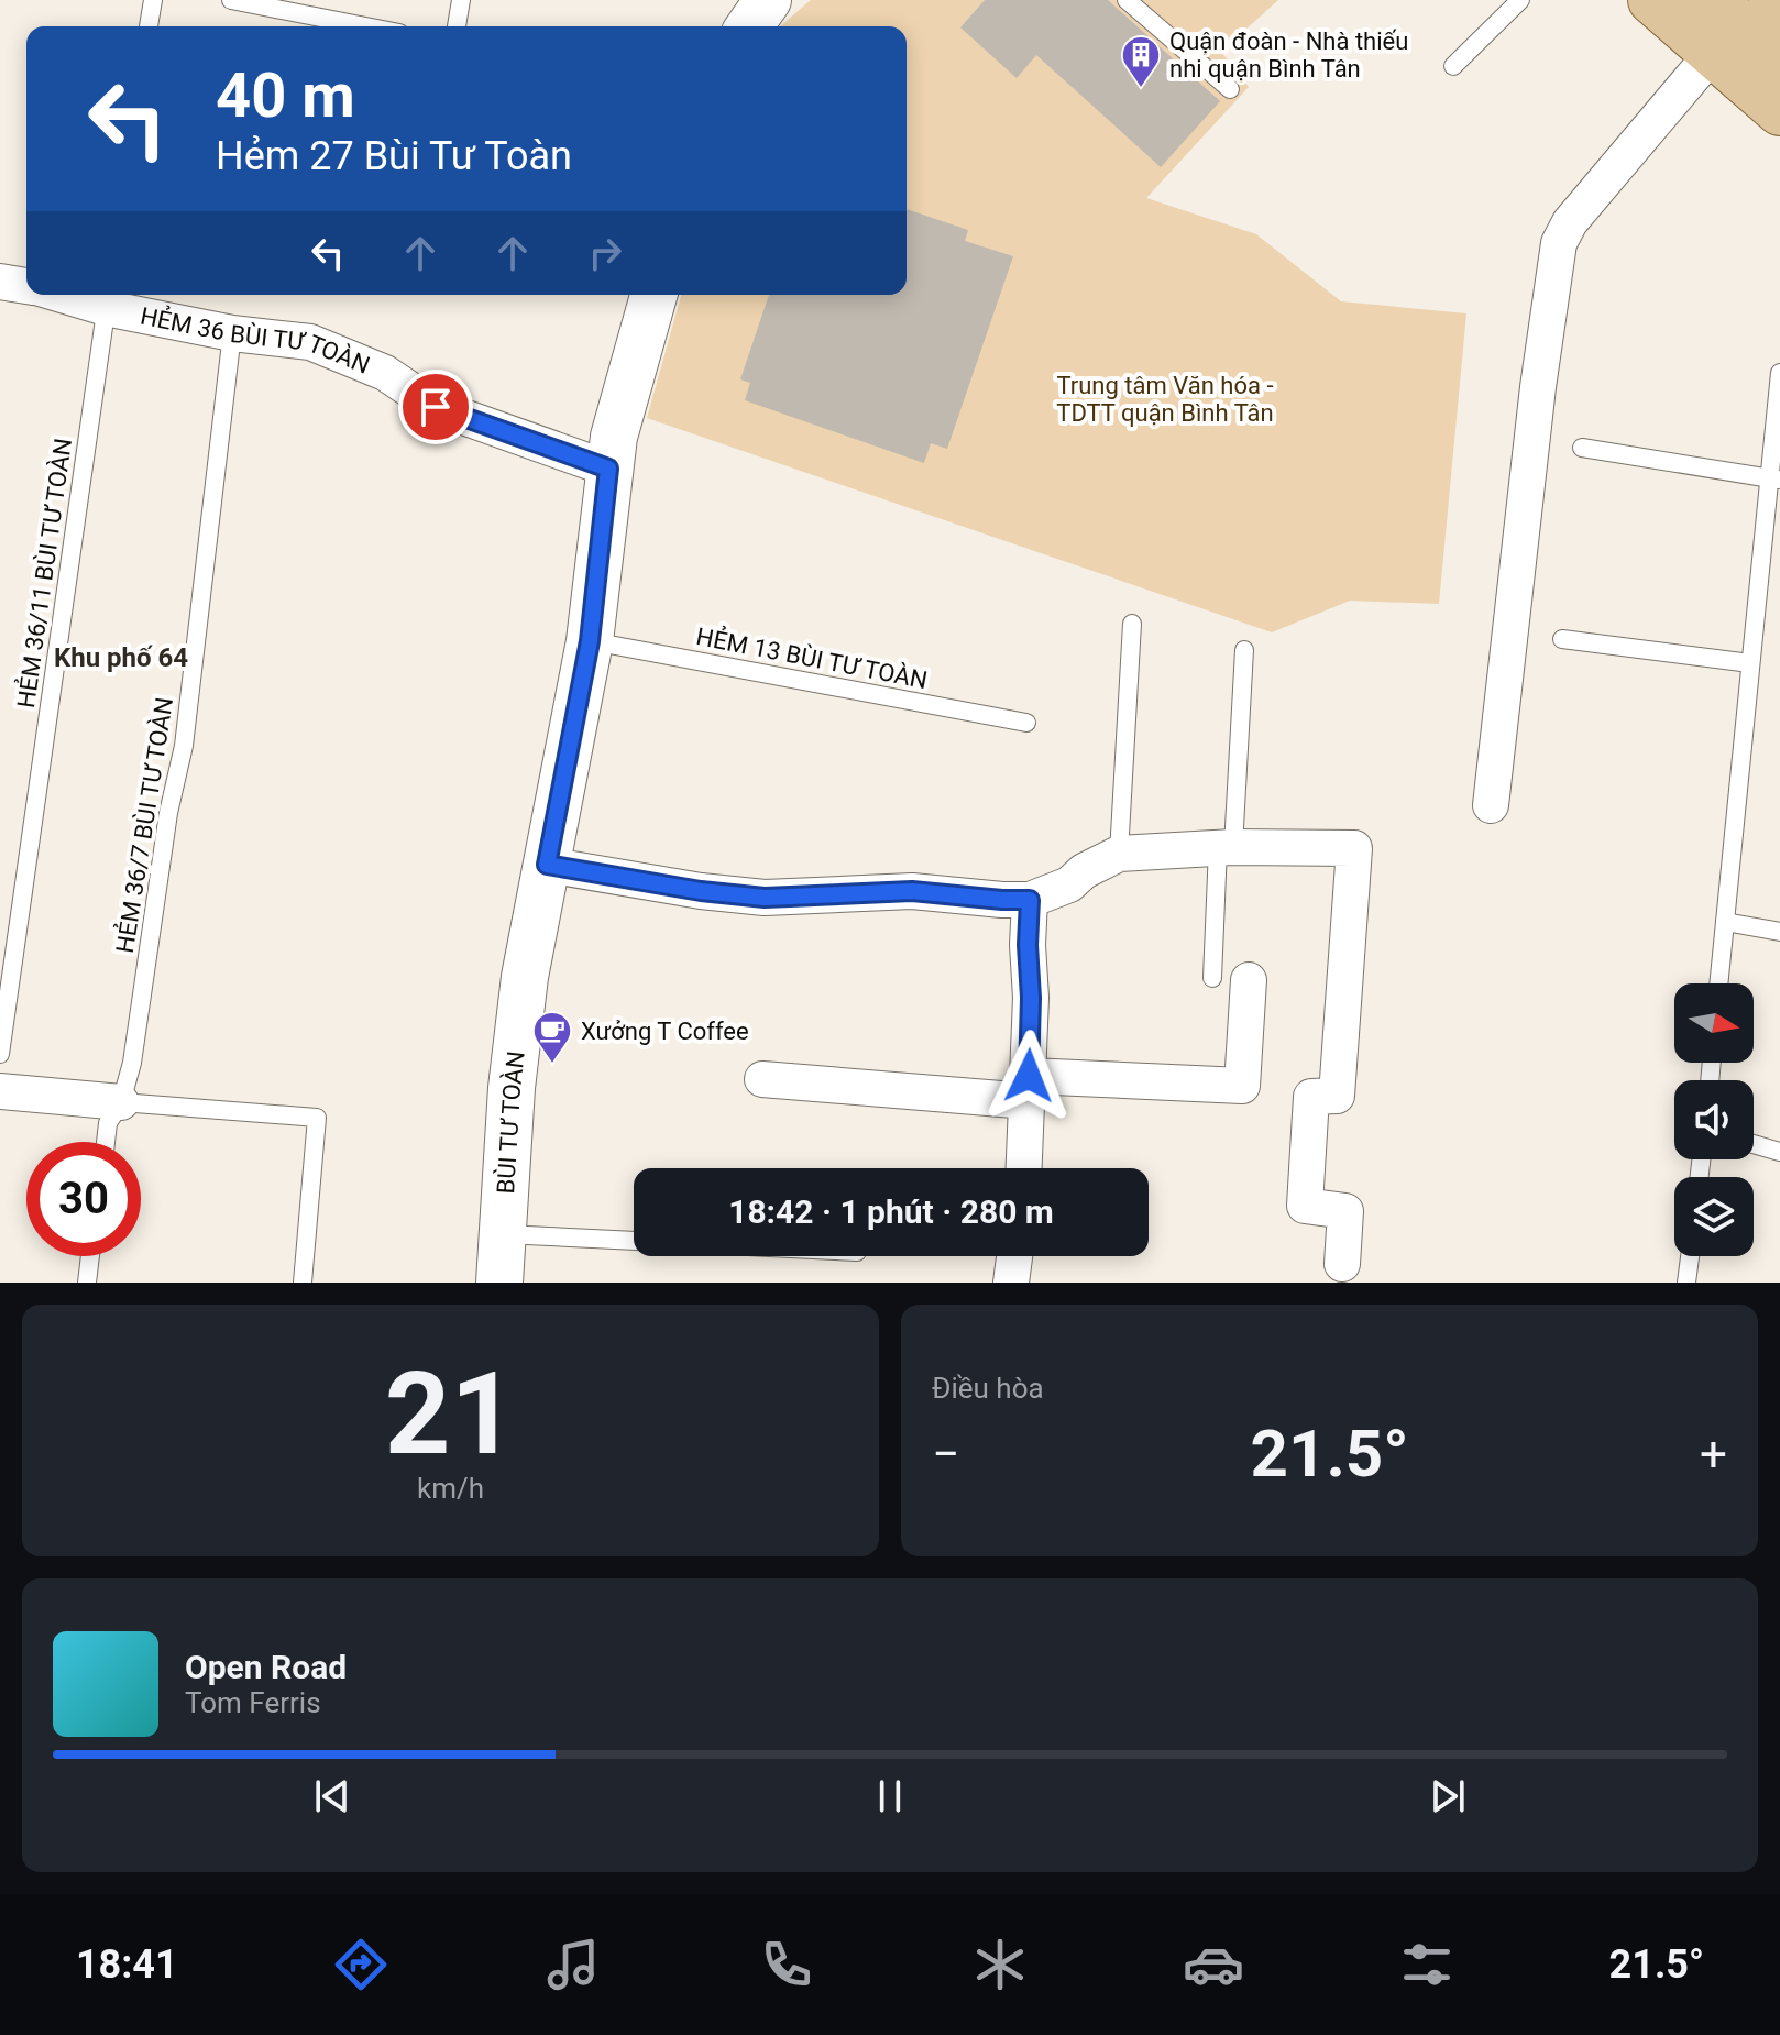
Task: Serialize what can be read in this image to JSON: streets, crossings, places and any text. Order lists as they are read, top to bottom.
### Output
{
  "streets": {
    "street": ["HẺM 36 BÙI TƯ TOÀN", "BÙI TƯ TOÀN"],
    "lane": ["HẺM 36/11 BÙI TƯ TOÀN", "HẺM 13 BÙI TƯ TOÀN", "HẺM 36/7 BÙI TƯ TOÀN"]
  },
  "crossings": [
    ["HẺM 36 BÙI TƯ TOÀN", "HẺM 36/11 BÙI TƯ TOÀN"],
    ["HẺM 36 BÙI TƯ TOÀN", "HẺM 36/7 BÙI TƯ TOÀN"],
    ["HẺM 36 BÙI TƯ TOÀN", "BÙI TƯ TOÀN"],
    ["HẺM 13 BÙI TƯ TOÀN", "BÙI TƯ TOÀN"]
  ],
  "districts": ["Khu phố 64"],
  "parks": ["Trung tâm Văn hóa - TDTT quận Bình Tân"],
  "places": {
    "building": ["Quận đoàn - Nhà thiếu nhi quận Bình Tân"],
    "cafe": ["Xưởng T Coffee"]
  },
  "north": "right",
  "page": {
    "turn": ["40 m", "Hẻm 27 Bùi Tư Toàn"],
    "limit": "30",
    "trip": "18:42 · 1 phút · 280 m",
    "tile": [
      ["21", "km/h"],
      "Điều hòa"
    ],
    "heat": ["−", "21.5°", "+"],
    "song": ["Open Road", "Tom Ferris"],
    "tabs": ["18:41", "21.5°"]
  }
}
